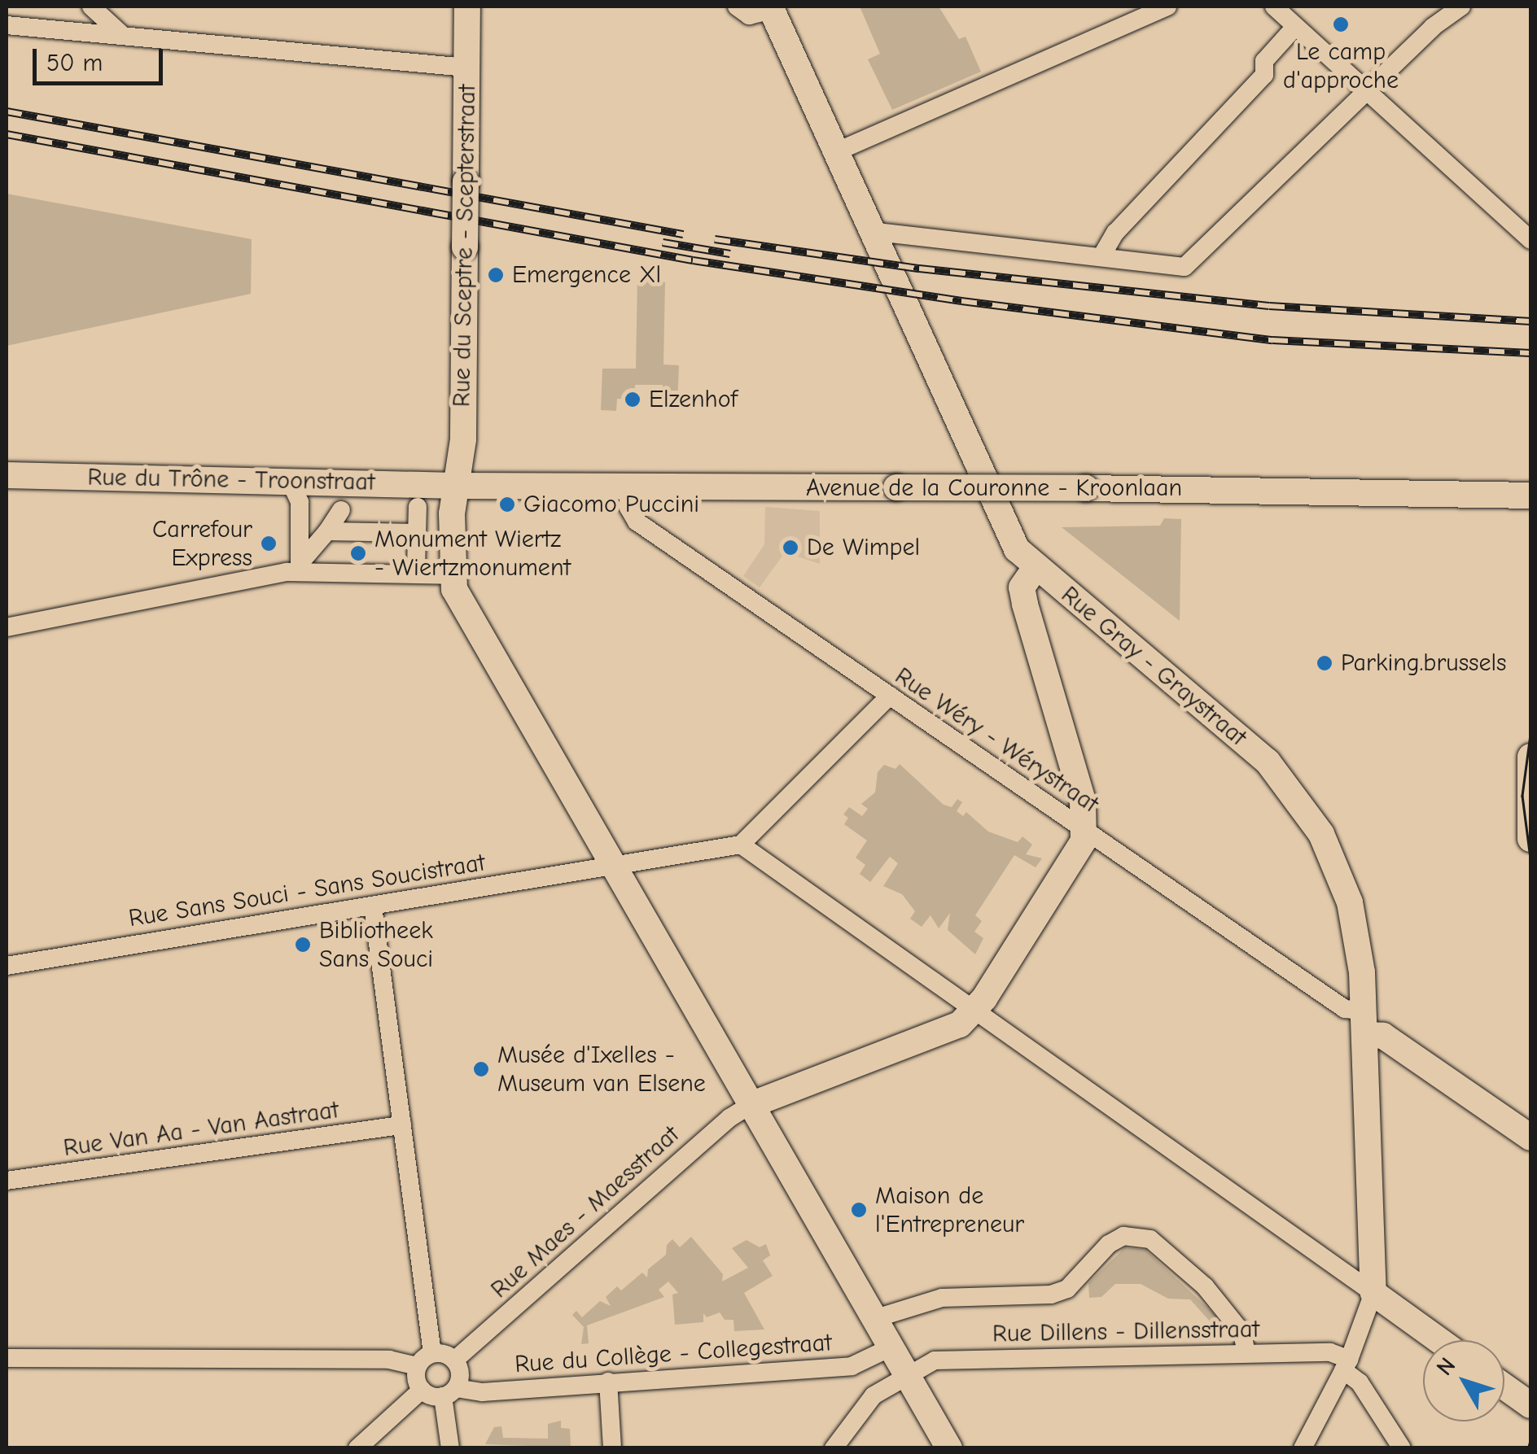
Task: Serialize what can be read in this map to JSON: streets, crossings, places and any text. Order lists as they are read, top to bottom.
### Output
{
  "streets": {
    "street": [
      "Rue du Sceptre - Scepterstraat",
      "Rue du Trône - Troonstraat",
      "Avenue de la Couronne - Kroonlaan",
      "Rue Gray - Graystraat",
      "Rue Wéry - Wérystraat",
      "Rue Sans Souci - Sans Soucistraat",
      "Rue Van Aa - Van Aastraat",
      "Rue Maes - Maesstraat",
      "Rue Dillens - Dillensstraat",
      "Rue du Collège - Collegestraat"
    ]
  },
  "crossings": [
    ["Rue du Sceptre - Scepterstraat", "Rue du Trône - Troonstraat"],
    ["Rue du Sceptre - Scepterstraat", "Avenue de la Couronne - Kroonlaan"],
    ["Rue du Trône - Troonstraat", "Avenue de la Couronne - Kroonlaan"],
    ["Avenue de la Couronne - Kroonlaan", "Rue Wéry - Wérystraat"],
    ["Rue Gray - Graystraat", "Rue Wéry - Wérystraat"],
    ["Rue Gray - Graystraat", "Rue Dillens - Dillensstraat"],
    ["Rue Maes - Maesstraat", "Rue du Collège - Collegestraat"]
  ],
  "places": [
    "Le camp d'approche",
    "Emergence Xl",
    "Elzenhof",
    "Giacomo Puccini",
    "Carrefour Express",
    "De Wimpel",
    "Monument Wiertz - Wiertzmonument",
    "Parking.brussels",
    "Bibliotheek Sans Souci",
    "Musée d'Ixelles - Museum van Elsene",
    "Maison de l'Entrepreneur"
  ],
  "scale_bar": "50 m",
  "north": "top left"
}
